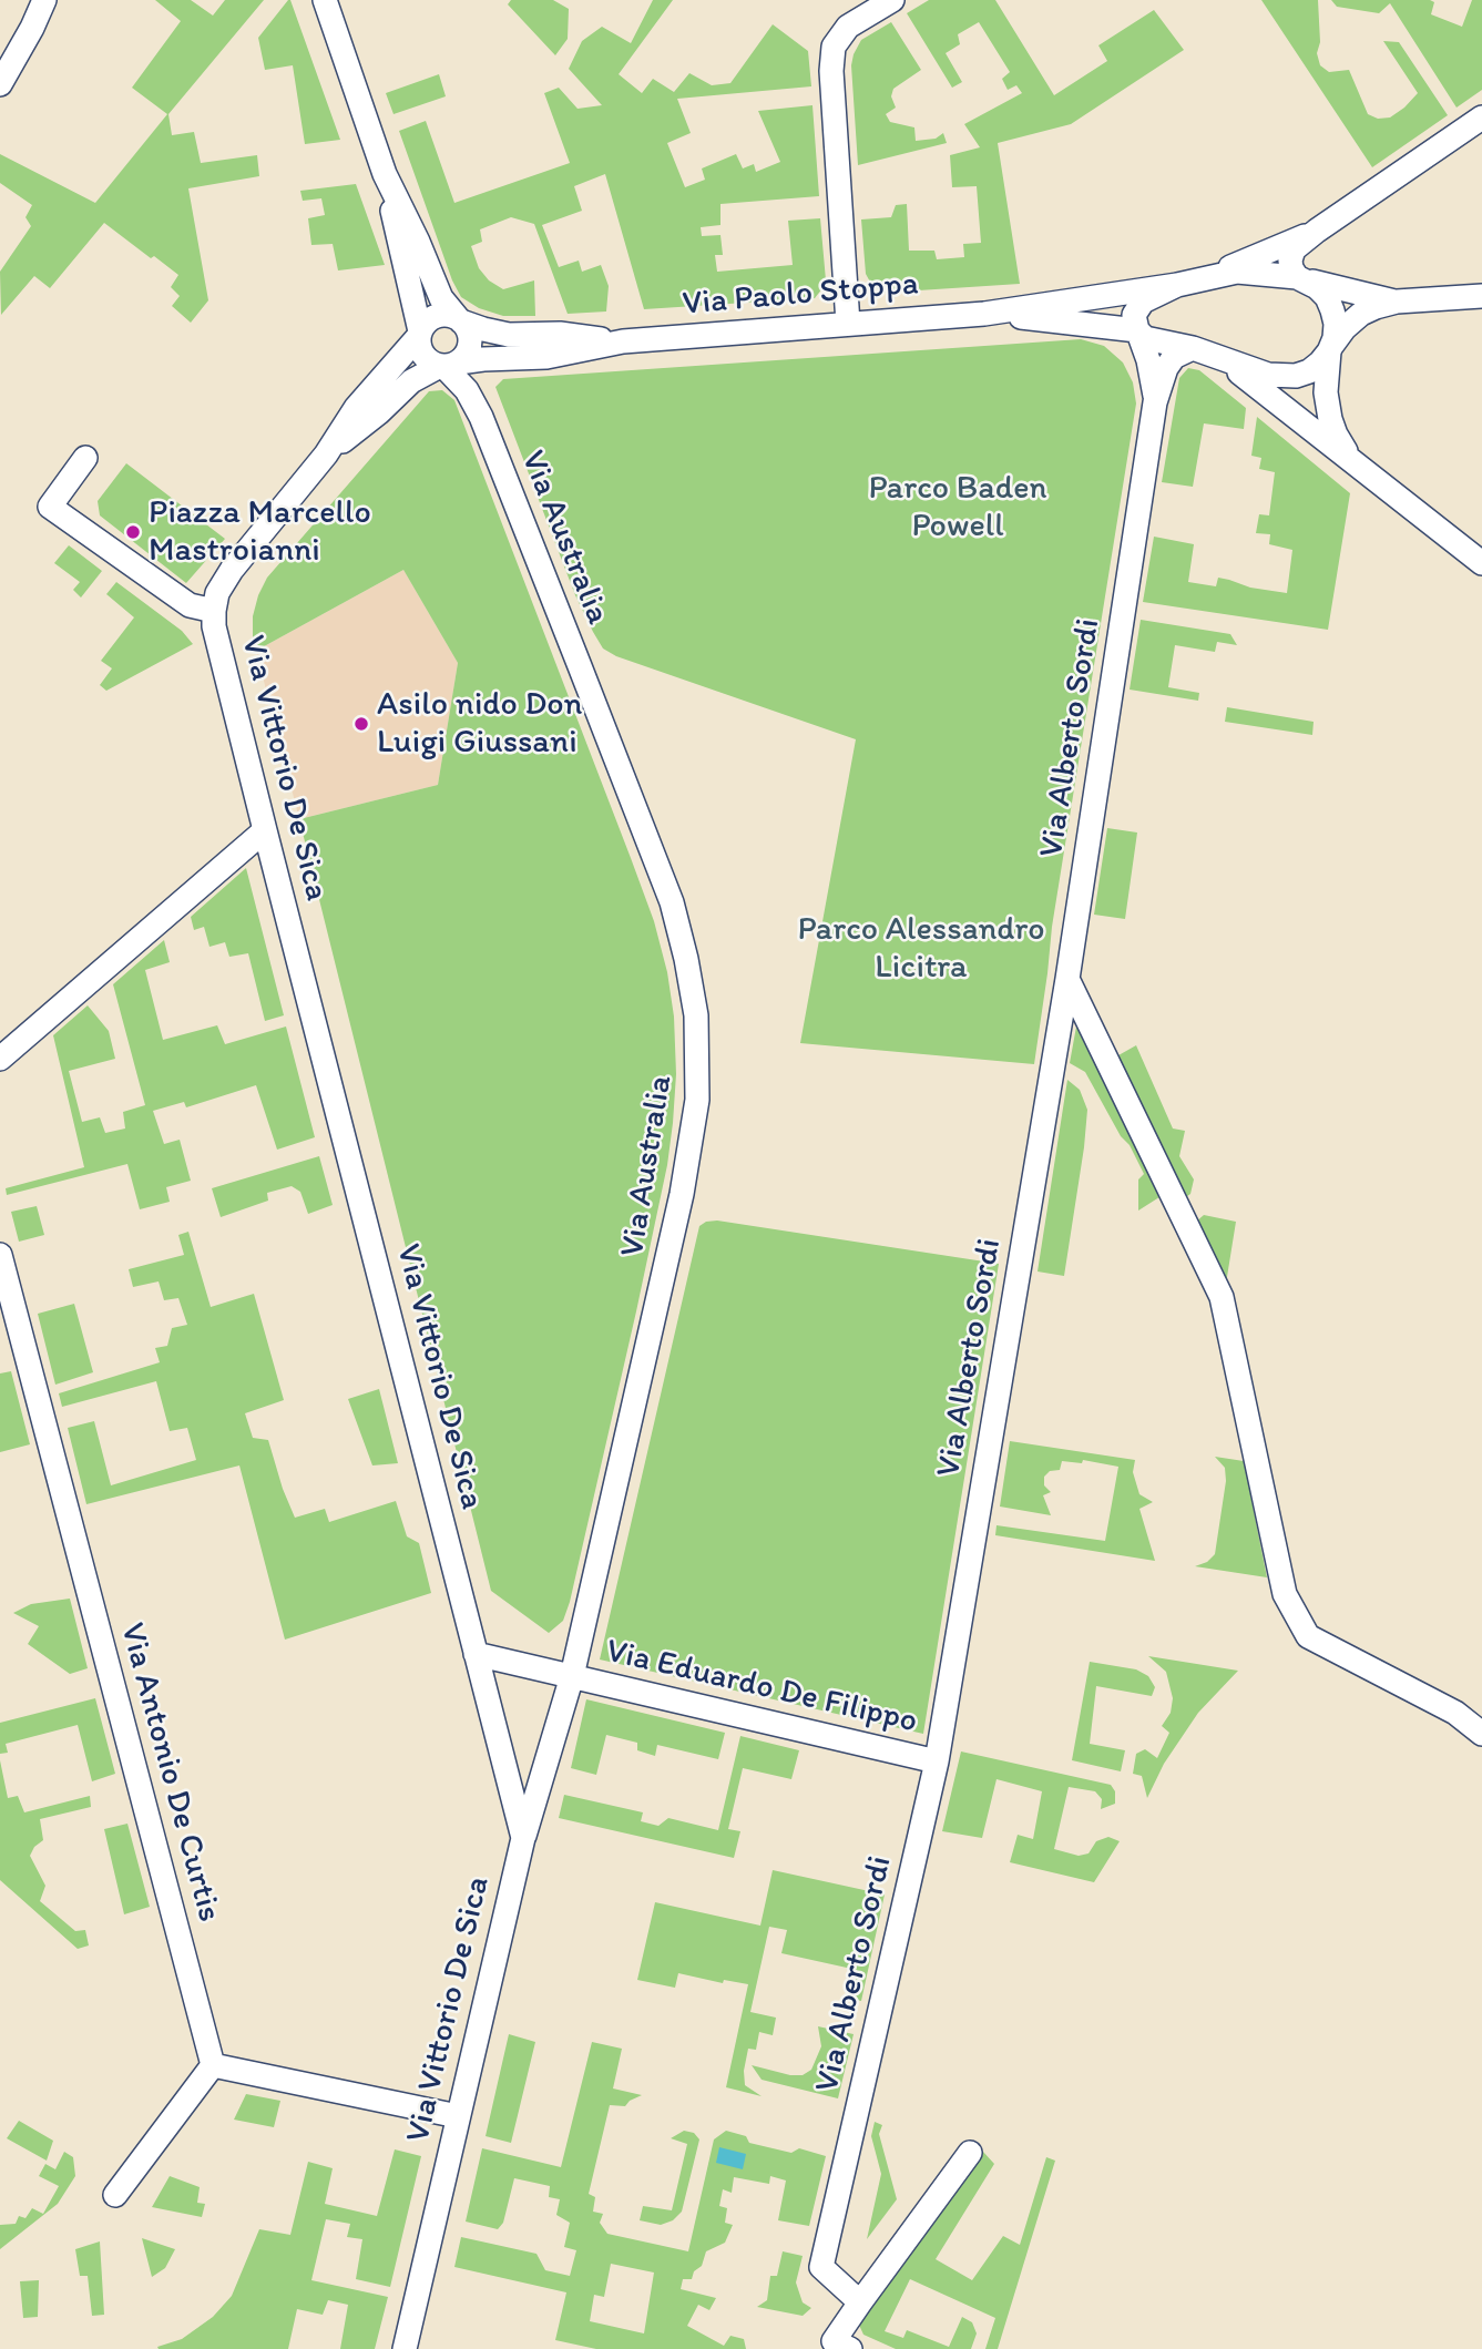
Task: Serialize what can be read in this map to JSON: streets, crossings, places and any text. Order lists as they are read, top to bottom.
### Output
{
  "streets": {
    "street": [
      "Via Paolo Stoppa",
      "Via Australia",
      "Via Alberto Sordi",
      "Via Vittorio De Sica",
      "Via Eduardo De Filippo",
      "Via Antonio De Curtis"
    ]
  },
  "crossings": [
    ["Via Paolo Stoppa", "Via Alberto Sordi"],
    ["Via Australia", "Via Vittorio De Sica"],
    ["Via Australia", "Via Eduardo De Filippo"],
    ["Via Alberto Sordi", "Via Eduardo De Filippo"],
    ["Via Vittorio De Sica", "Via Eduardo De Filippo"]
  ],
  "parks": ["Parco Baden Powell", "Parco Alessandro Licitra"],
  "places": ["Piazza Marcello Mastroianni", "Asilo nido Don Luigi Giussani"]
}
